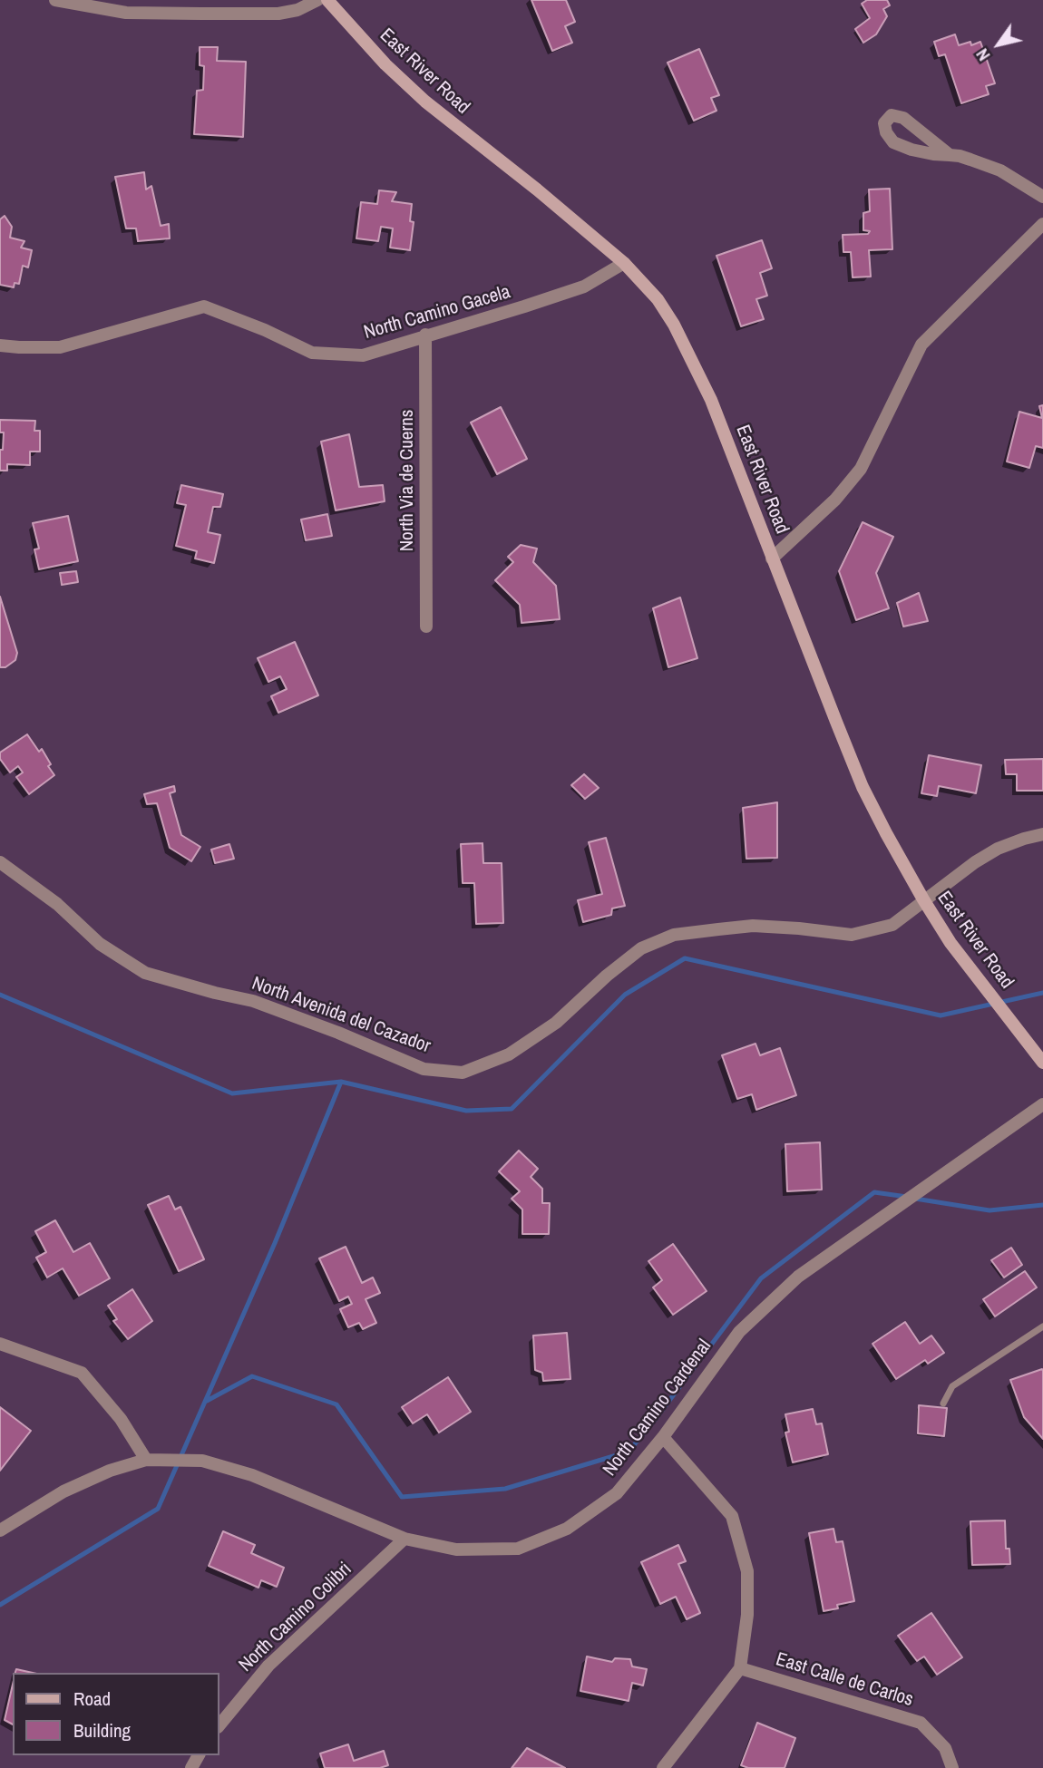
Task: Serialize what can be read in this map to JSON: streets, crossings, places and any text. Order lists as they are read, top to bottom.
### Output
{
  "streets": {
    "street": [
      "East River Road",
      "North Camino Gacela",
      "North Via de Cuerns",
      "North Avenida del Cazador",
      "North Camino Cardenal",
      "North Camino Colibri",
      "East Calle de Carlos"
    ]
  },
  "crossings": [
    ["East River Road", "North Camino Gacela"],
    ["East River Road", "North Avenida del Cazador"],
    ["North Camino Gacela", "North Via de Cuerns"],
    ["North Camino Cardenal", "North Camino Colibri"]
  ],
  "legend": ["Road", "Building"],
  "north": "bottom left"
}
